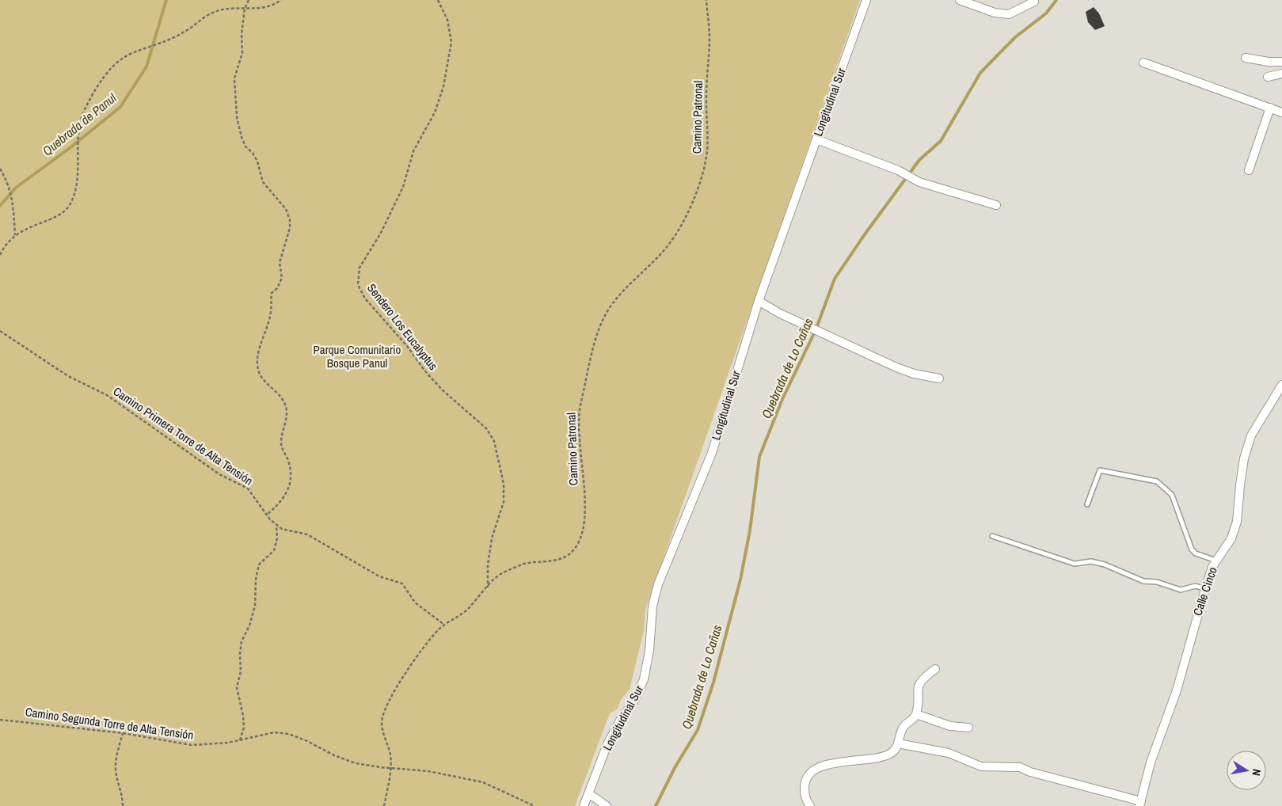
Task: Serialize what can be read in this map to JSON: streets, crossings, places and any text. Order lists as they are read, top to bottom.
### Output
{
  "streets": {
    "street": ["Longitudinal Sur", "Calle Cinco"],
    "path": [
      "Camino Patronal",
      "Sendero Los Eucalyptus",
      "Camino Primera Torre de Alta Tensión",
      "Camino Segunda Torre de Alta Tensión"
    ]
  },
  "crossings": [
    ["Camino Patronal", "Sendero Los Eucalyptus"],
    ["Camino Patronal", "Camino Primera Torre de Alta Tensión"],
    ["Camino Patronal", "Camino Segunda Torre de Alta Tensión"]
  ],
  "water": ["Quebrada de Panul", "Quebrada de Lo Cañas"],
  "parks": ["Parque Comunitario Bosque Panul"],
  "north": "right"
}
